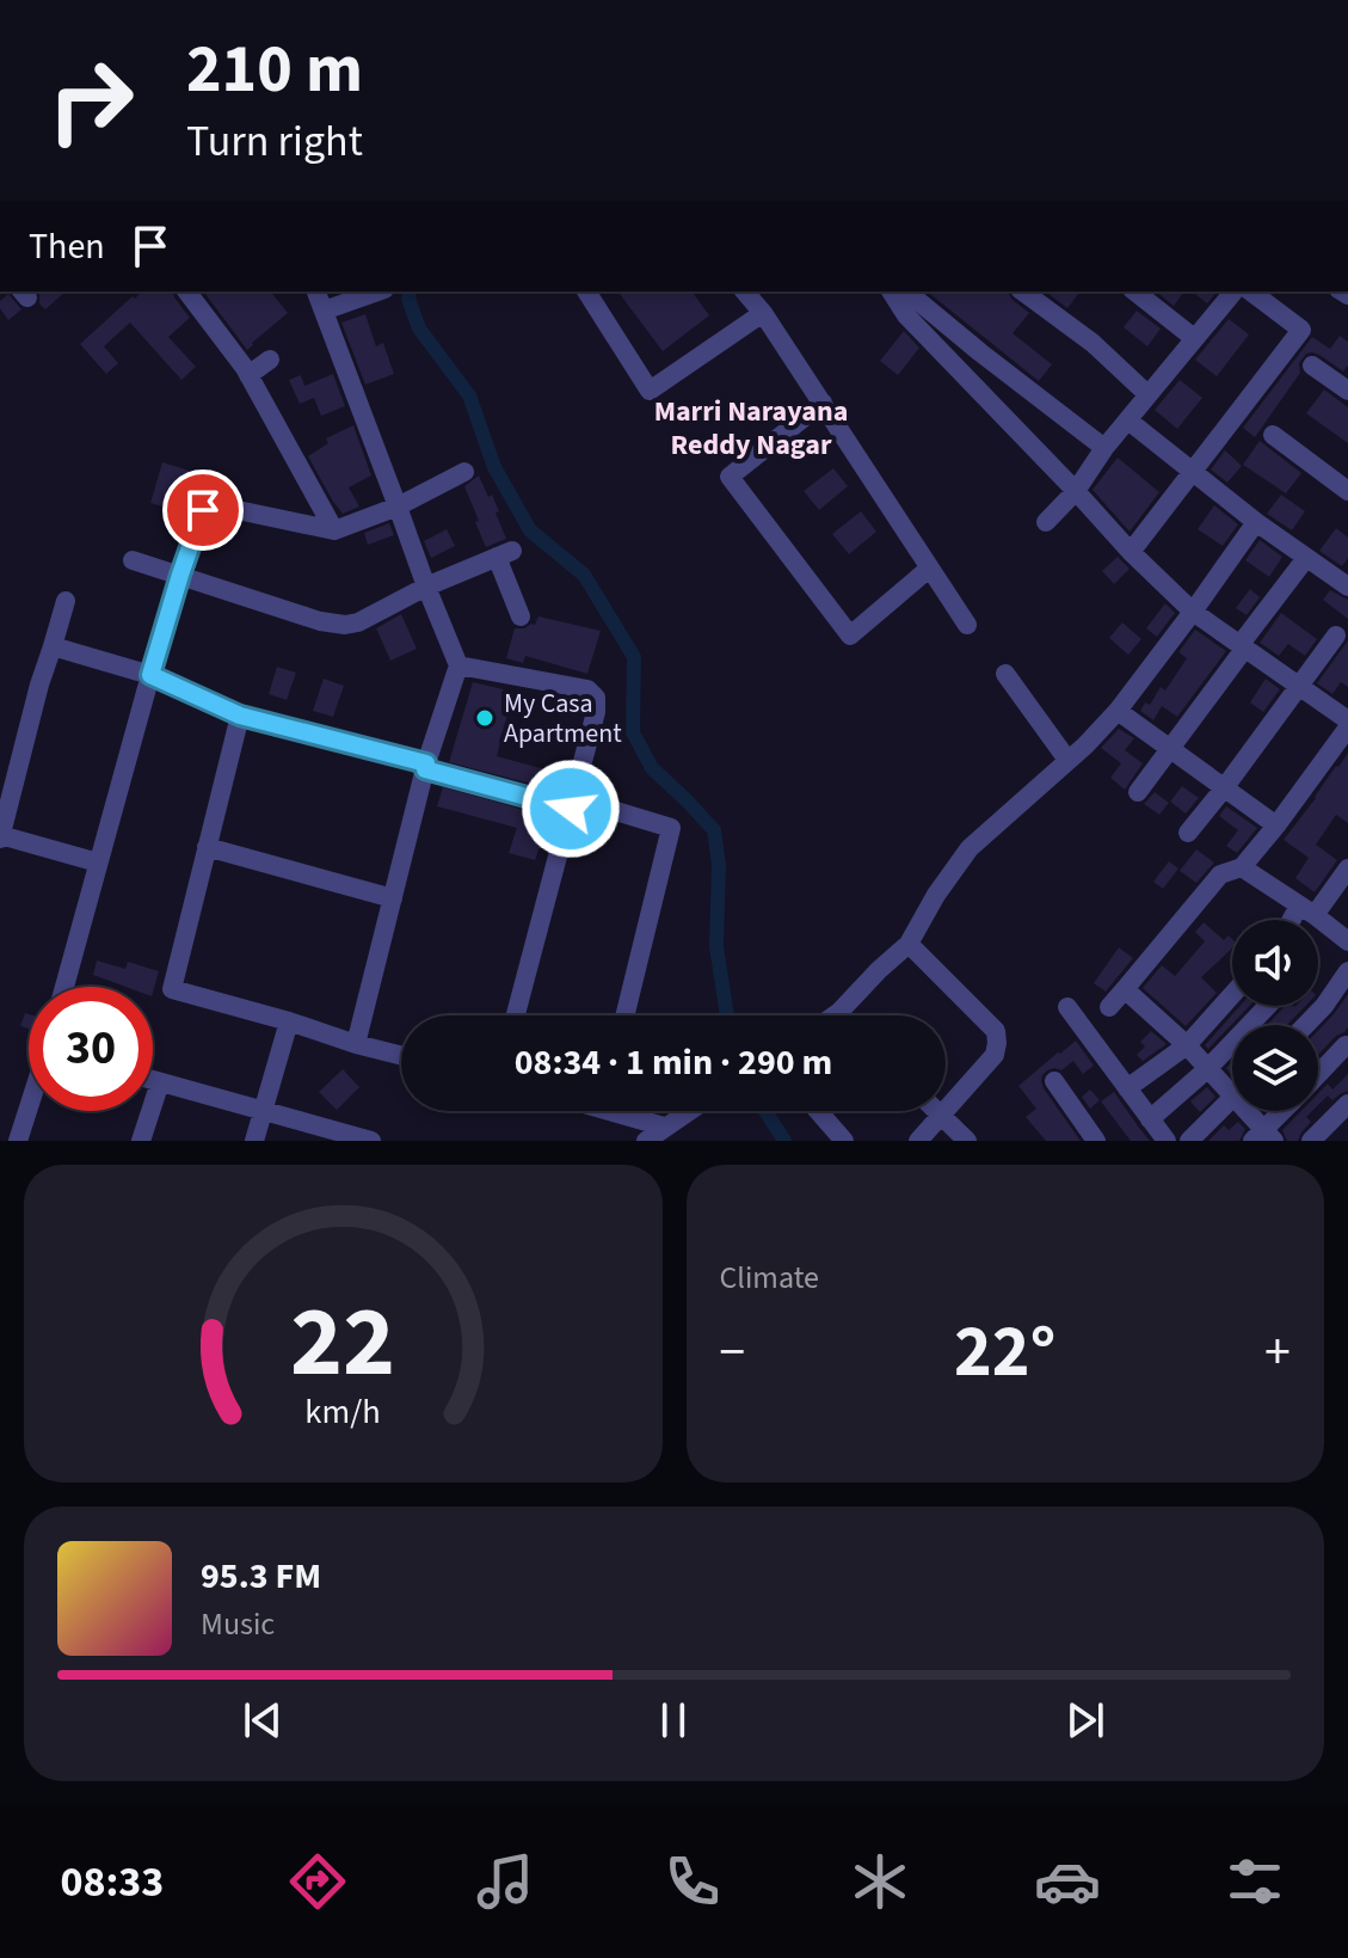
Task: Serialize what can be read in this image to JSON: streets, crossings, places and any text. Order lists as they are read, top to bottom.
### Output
{
  "districts": ["Marri Narayana Reddy Nagar"],
  "places": ["My Casa Apartment"],
  "page": {
    "turn": ["210 m", "Turn right"],
    "then": "Then",
    "limit": "30",
    "trip": "08:34 · 1 min · 290 m",
    "tile": "Climate",
    "heat": ["−", "22°", "+"],
    "song": ["95.3 FM", "Music"],
    "tabs": "08:33",
    "gauge": ["22", "km/h"]
  }
}
